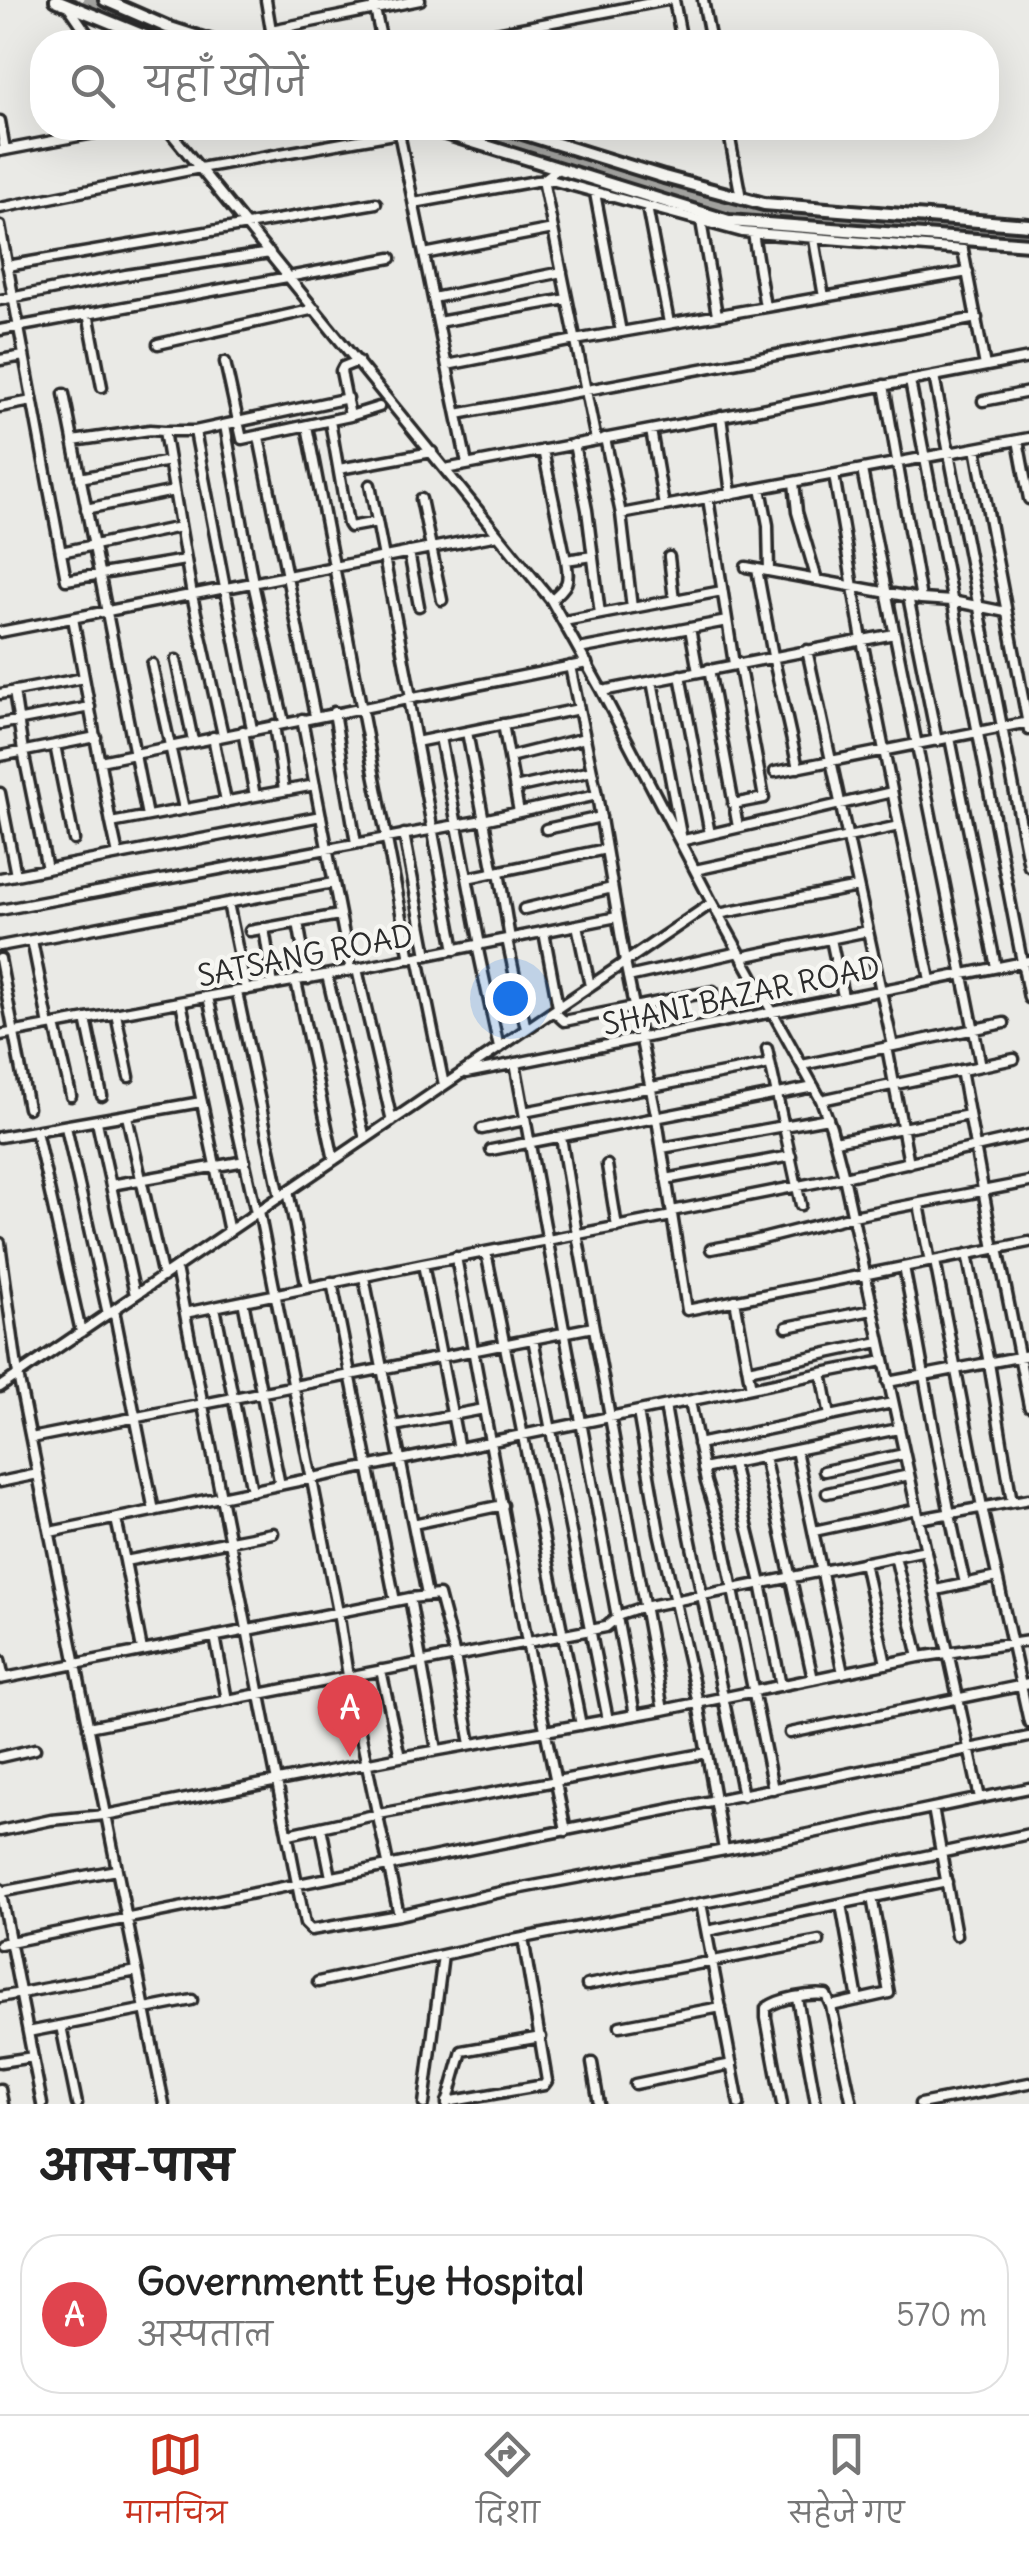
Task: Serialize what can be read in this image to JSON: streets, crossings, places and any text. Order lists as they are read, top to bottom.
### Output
{
  "streets": {
    "street": ["SATSANG ROAD", "SHANI BAZAR ROAD"]
  },
  "page": {
    "search": "यहाँ खोजें",
    "pins": "A",
    "heading": "आस-पास",
    "list": [
      {
        "mark": "A",
        "name": "Governmentt Eye Hospital",
        "note": "अस्पताल",
        "value": "570 m"
      }
    ],
    "nav": ["मानचित्र", "दिशा", "सहेजे गए"]
  }
}
